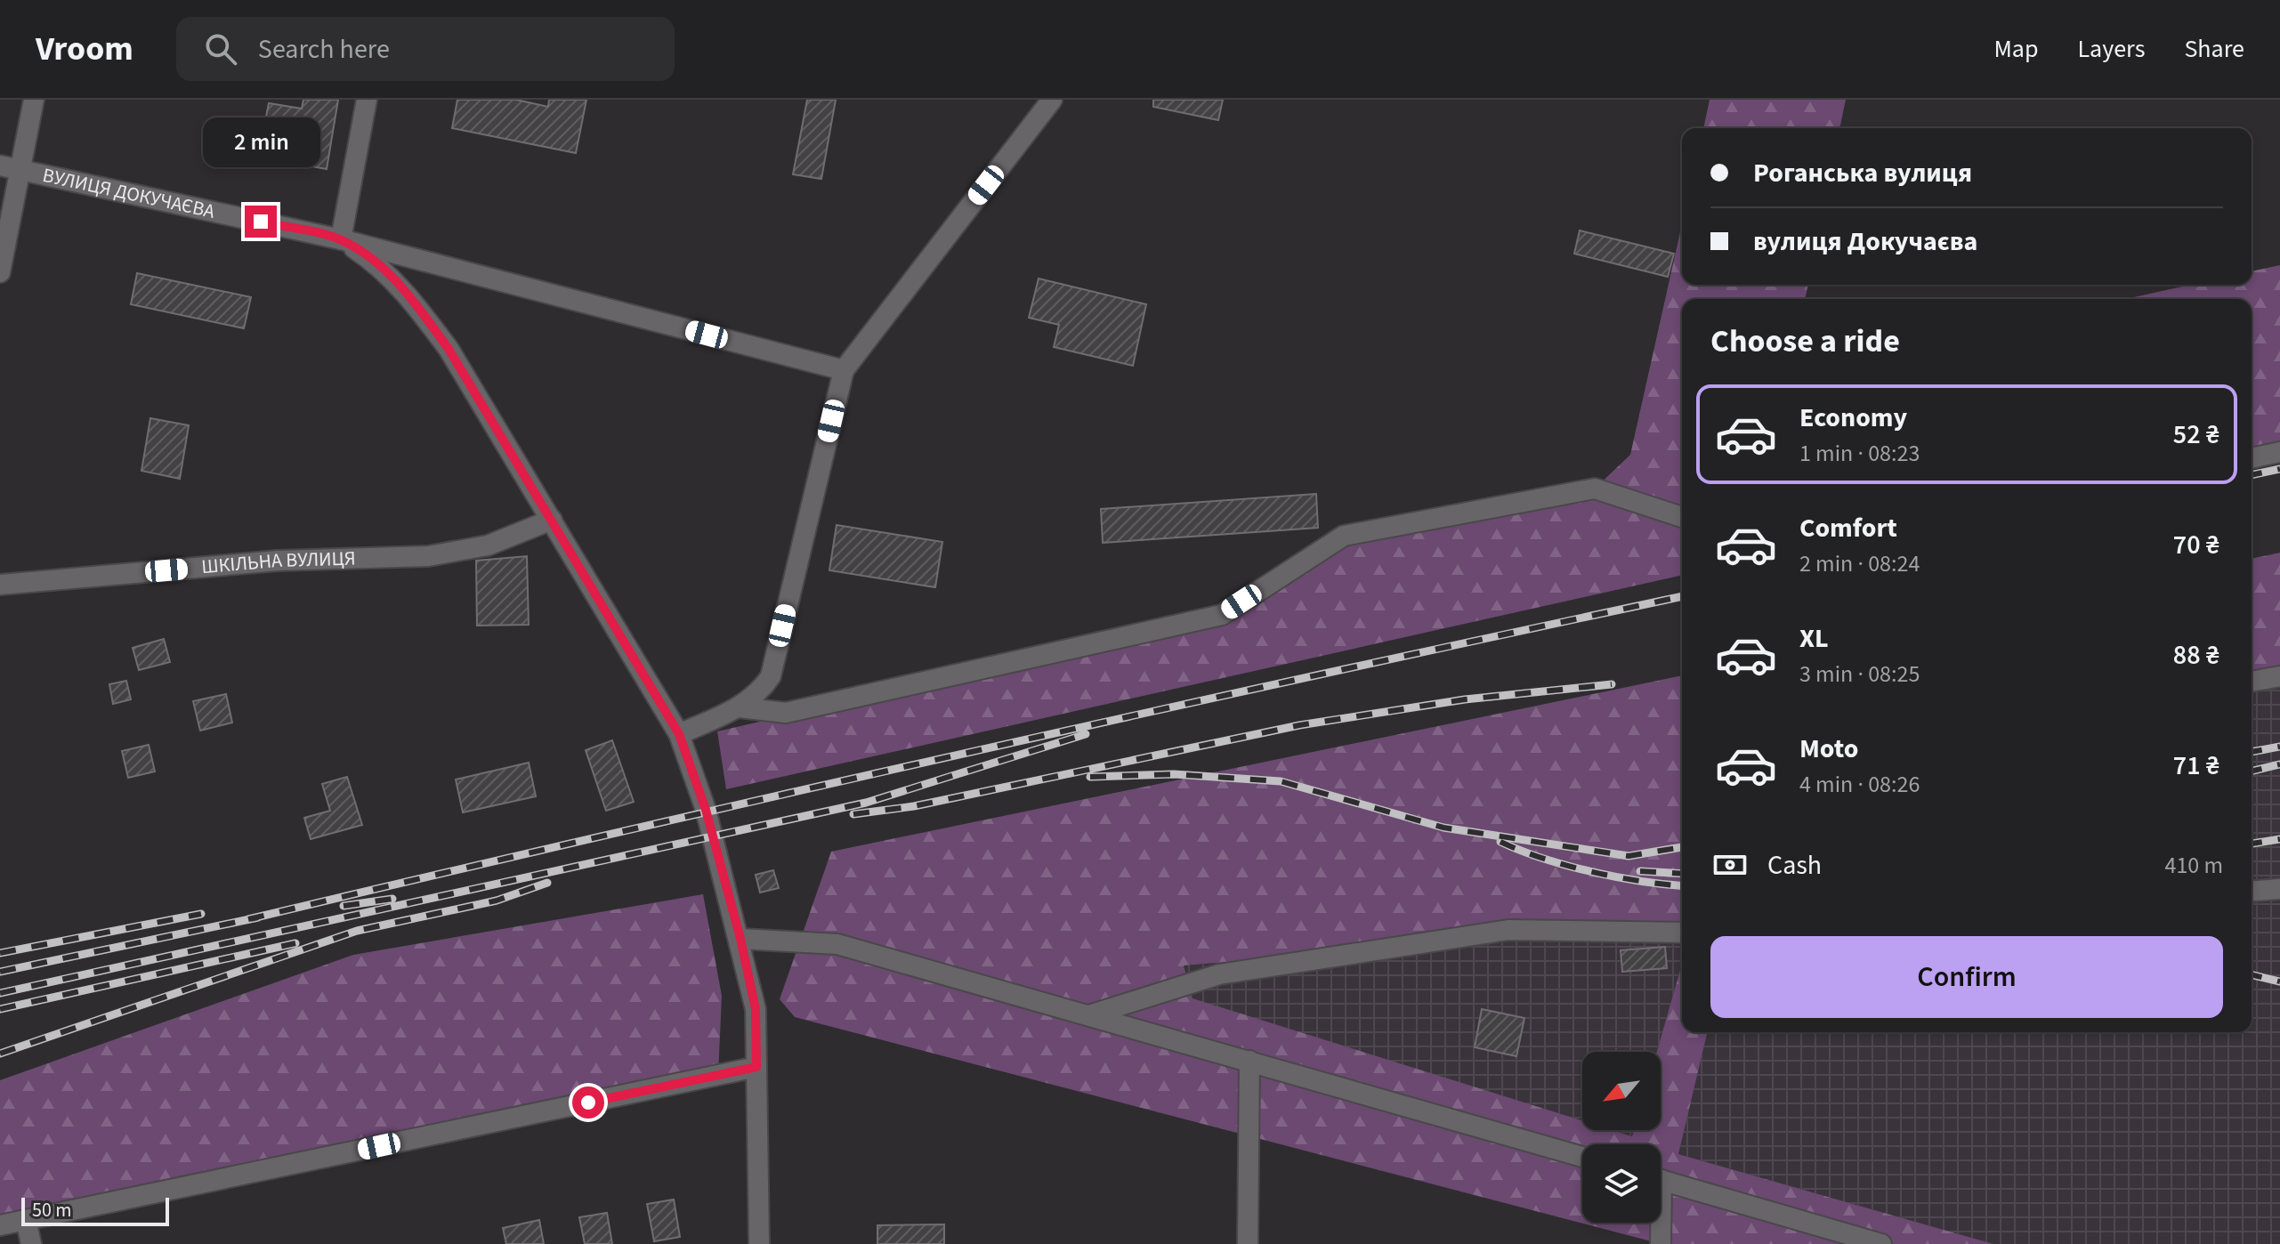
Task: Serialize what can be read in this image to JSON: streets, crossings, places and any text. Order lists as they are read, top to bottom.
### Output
{
  "streets": {
    "street": ["ВУЛИЦЯ ДОКУЧАЄВА", "ШКІЛЬНА ВУЛИЦЯ"]
  },
  "scale_bar": "50 m",
  "north": "bottom left",
  "page": {
    "header": "Vroom",
    "search": "Search here",
    "nav": ["Map", "Layers", "Share"],
    "bubble": "2 min",
    "banner": ["Роганська вулиця", "вулиця Докучаєва"],
    "heading": "Choose a ride",
    "list": [
      {
        "name": "Economy",
        "note": "1 min · 08:23",
        "value": "52 ₴"
      },
      {
        "name": "Comfort",
        "note": "2 min · 08:24",
        "value": "70 ₴"
      },
      {
        "name": "XL",
        "note": "3 min · 08:25",
        "value": "88 ₴"
      },
      {
        "name": "Moto",
        "note": "4 min · 08:26",
        "value": "71 ₴"
      }
    ],
    "pay": ["Cash", "410 m"],
    "buttons": "Confirm",
    "scale": "50 m"
  }
}
